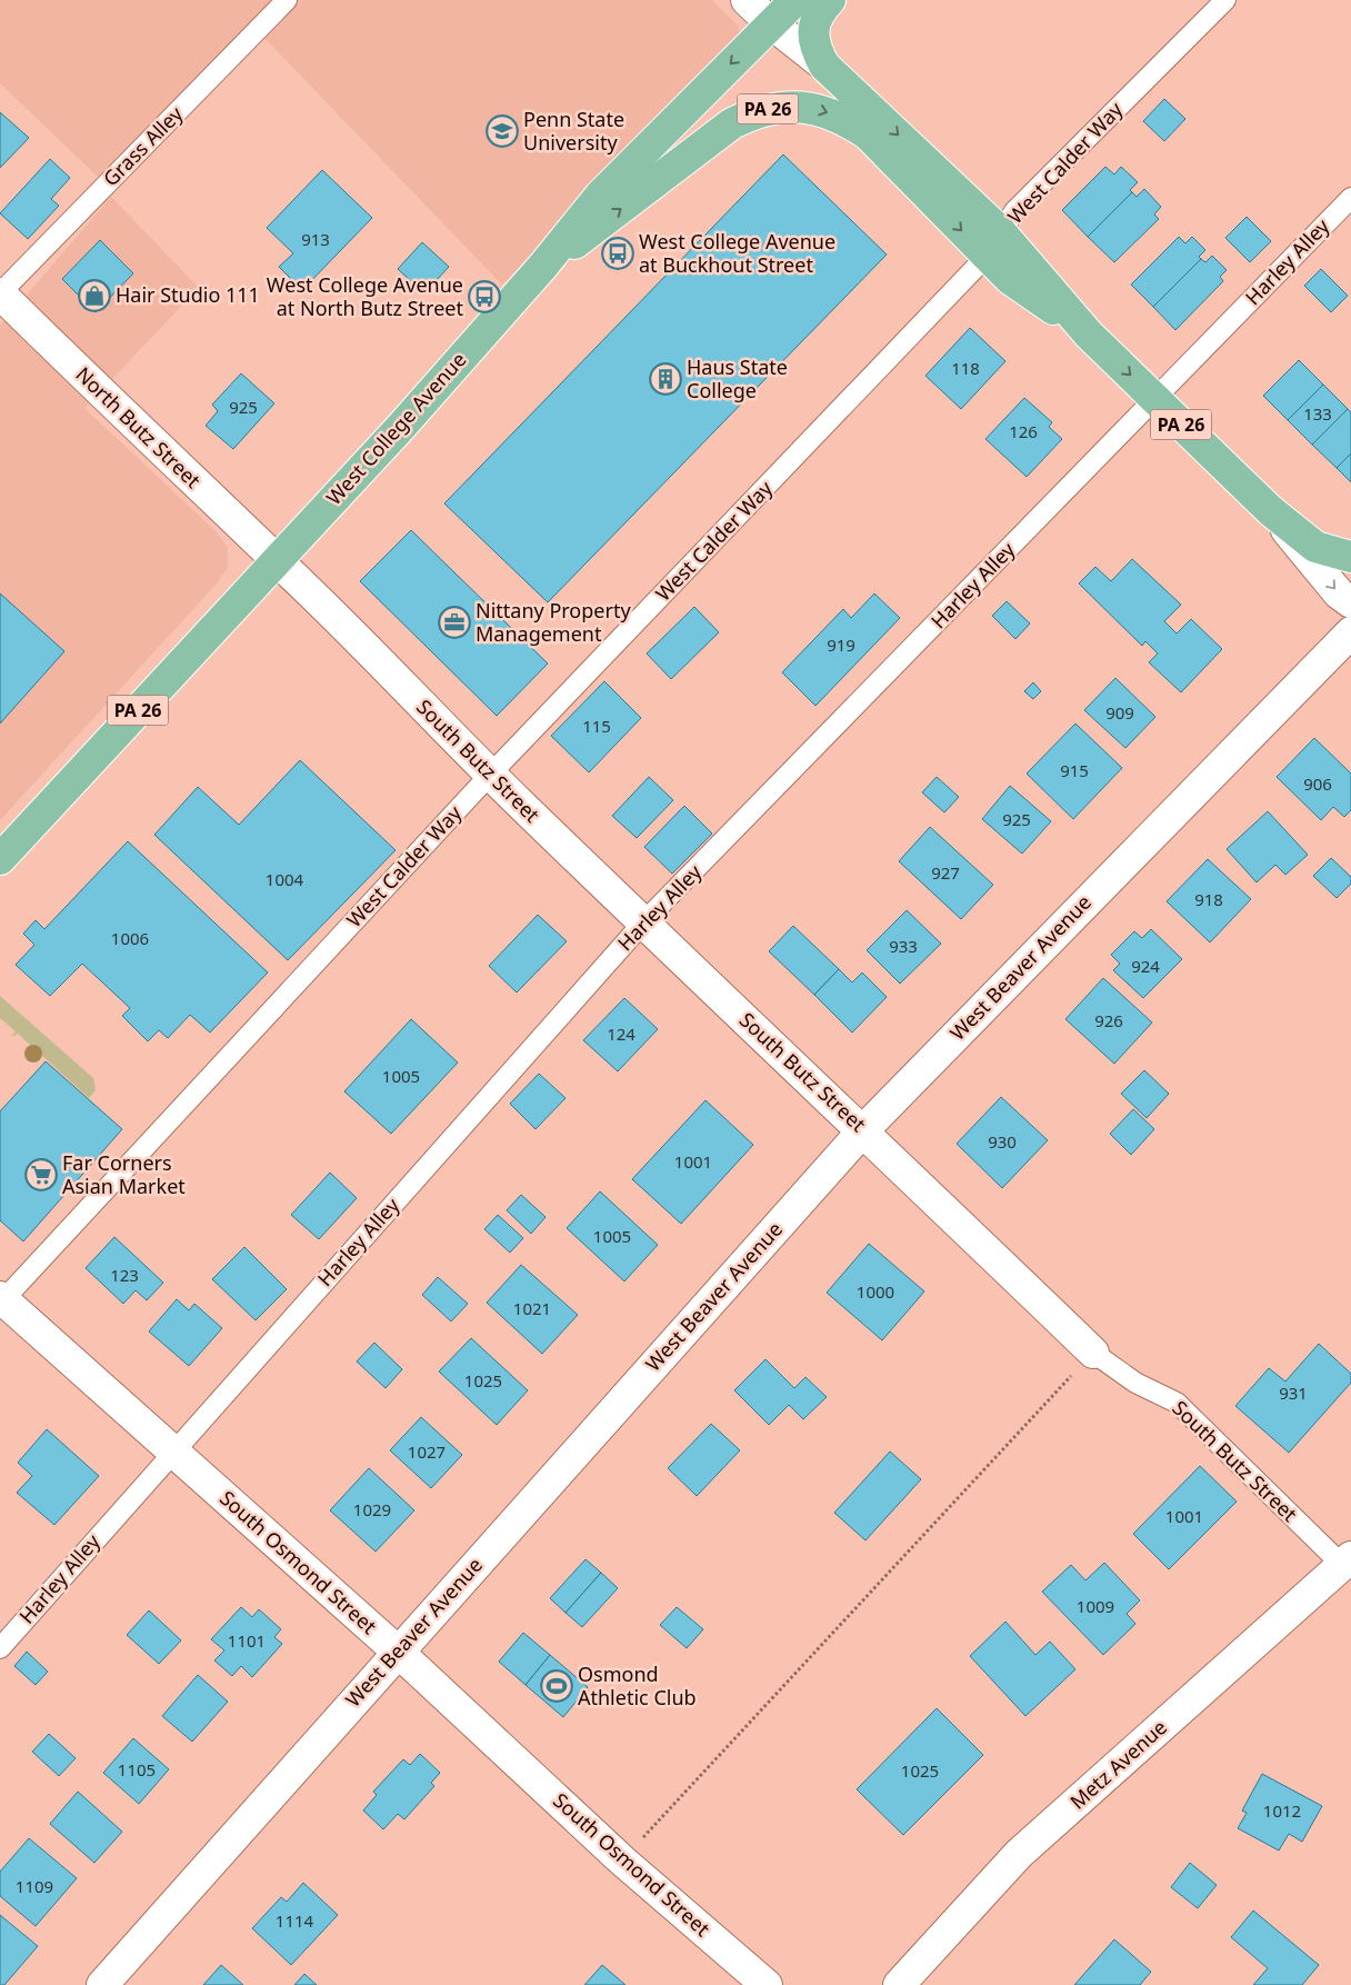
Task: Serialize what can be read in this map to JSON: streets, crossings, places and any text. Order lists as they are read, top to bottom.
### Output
{
  "streets": {
    "main road": ["PA 26", "West College Avenue"],
    "street": [
      "North Butz Street",
      "South Butz Street",
      "West Beaver Avenue",
      "South Osmond Street",
      "Metz Avenue"
    ],
    "lane": ["Grass Alley", "West Calder Way", "Harley Alley"]
  },
  "crossings": [
    ["PA 26", "West Calder Way"],
    ["PA 26", "Harley Alley"],
    ["PA 26", "West College Avenue"],
    ["Grass Alley", "North Butz Street"],
    ["West Calder Way", "South Butz Street"],
    ["West Calder Way", "South Osmond Street"],
    ["Harley Alley", "South Butz Street"],
    ["Harley Alley", "South Osmond Street"],
    ["North Butz Street", "West College Avenue"],
    ["North Butz Street", "South Butz Street"],
    ["West College Avenue", "South Butz Street"],
    ["South Butz Street", "West Beaver Avenue"],
    ["South Butz Street", "Metz Avenue"],
    ["West Beaver Avenue", "South Osmond Street"]
  ],
  "places": {
    "school or university": ["Penn State University"],
    "bus stop": ["West College Avenue at Buckhout Street", "West College Avenue at North Butz Street"],
    "shop": ["Hair Studio 111"],
    "building": ["Haus State College"],
    "office": ["Nittany Property Management"],
    "supermarket": ["Far Corners Asian Market"],
    "sports": ["Osmond Athletic Club"]
  },
  "house_numbers": [
    "913",
    "118",
    "925",
    "133",
    "126",
    "919",
    "909",
    "115",
    "915",
    "906",
    "925",
    "927",
    "1004",
    "918",
    "1006",
    "933",
    "924",
    "926",
    "124",
    "1005",
    "930",
    "1001",
    "1005",
    "123",
    "1000",
    "1021",
    "1025",
    "931",
    "1027",
    "1029",
    "1001",
    "1009",
    "1101",
    "1105",
    "1025",
    "1012",
    "1109",
    "1114"
  ]
}
